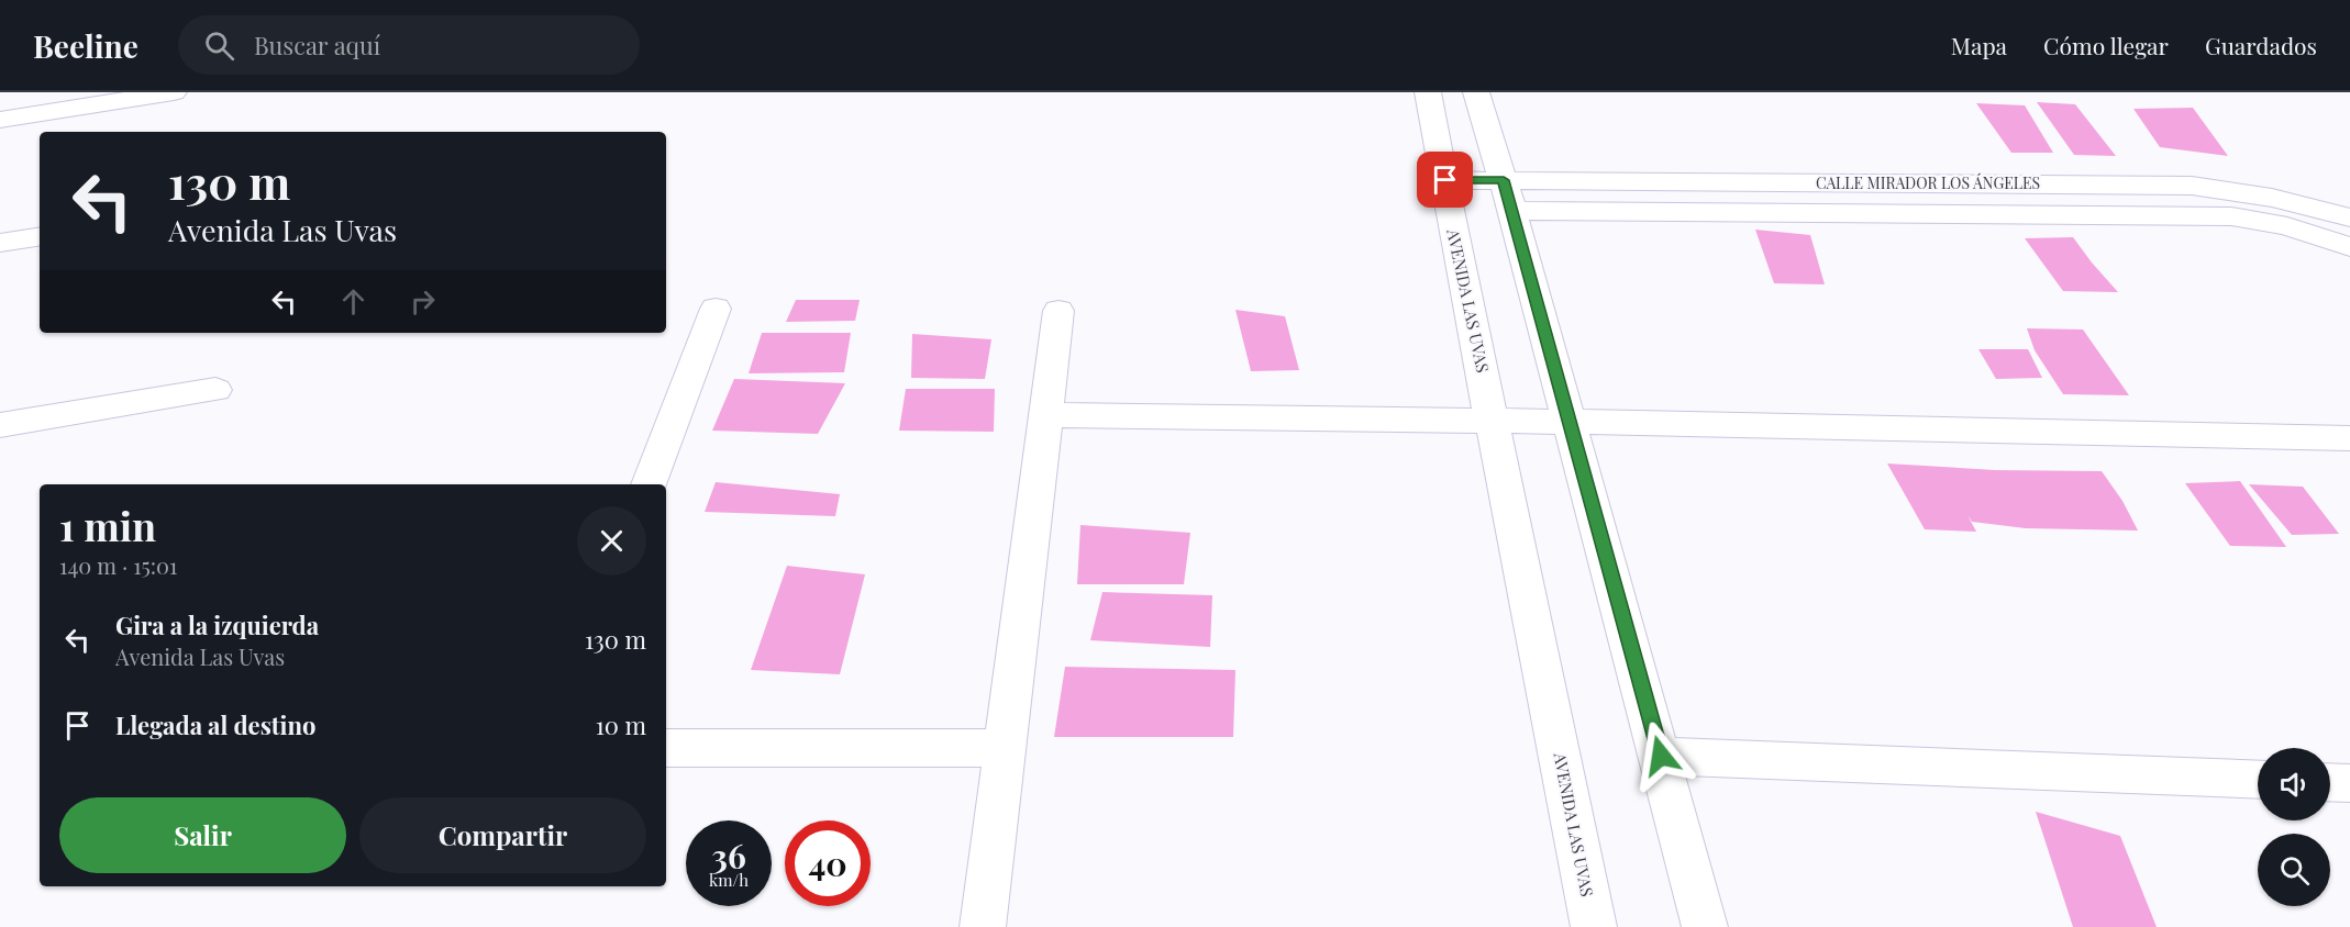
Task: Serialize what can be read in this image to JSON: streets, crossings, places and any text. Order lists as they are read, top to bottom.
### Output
{
  "streets": {
    "street": ["CALLE MIRADOR LOS ÁNGELES", "AVENIDA LAS UVAS"]
  },
  "page": {
    "header": "Beeline",
    "search": "Buscar aquí",
    "nav": ["Mapa", "Cómo llegar", "Guardados"],
    "turn": ["130 m", "Avenida Las Uvas"],
    "heading": ["1 min", "140 m · 15:01"],
    "list": [
      {
        "name": "Gira a la izquierda",
        "note": "Avenida Las Uvas",
        "value": "130 m"
      },
      {
        "name": "Llegada al destino",
        "value": "10 m"
      }
    ],
    "buttons": ["Salir", "Compartir"],
    "speed": "36 km/h",
    "limit": "40"
  }
}
